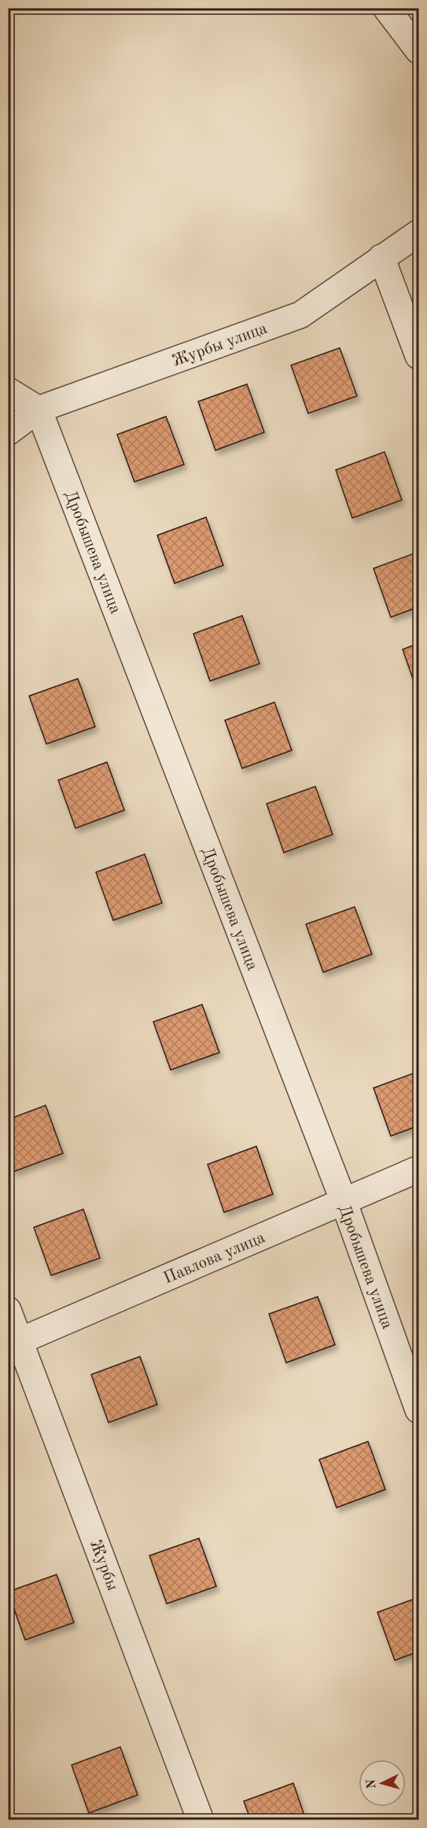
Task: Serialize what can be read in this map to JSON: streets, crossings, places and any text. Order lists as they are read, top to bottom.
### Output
{
  "streets": {
    "street": [
      "Журбы улица",
      "Дробышева улица",
      "Павлова улица",
      "Журбы"
    ]
  },
  "crossings": [
    ["Журбы улица", "Дробышева улица"],
    ["Дробышева улица", "Павлова улица"],
    ["Павлова улица", "Журбы"]
  ],
  "north": "left"
}
